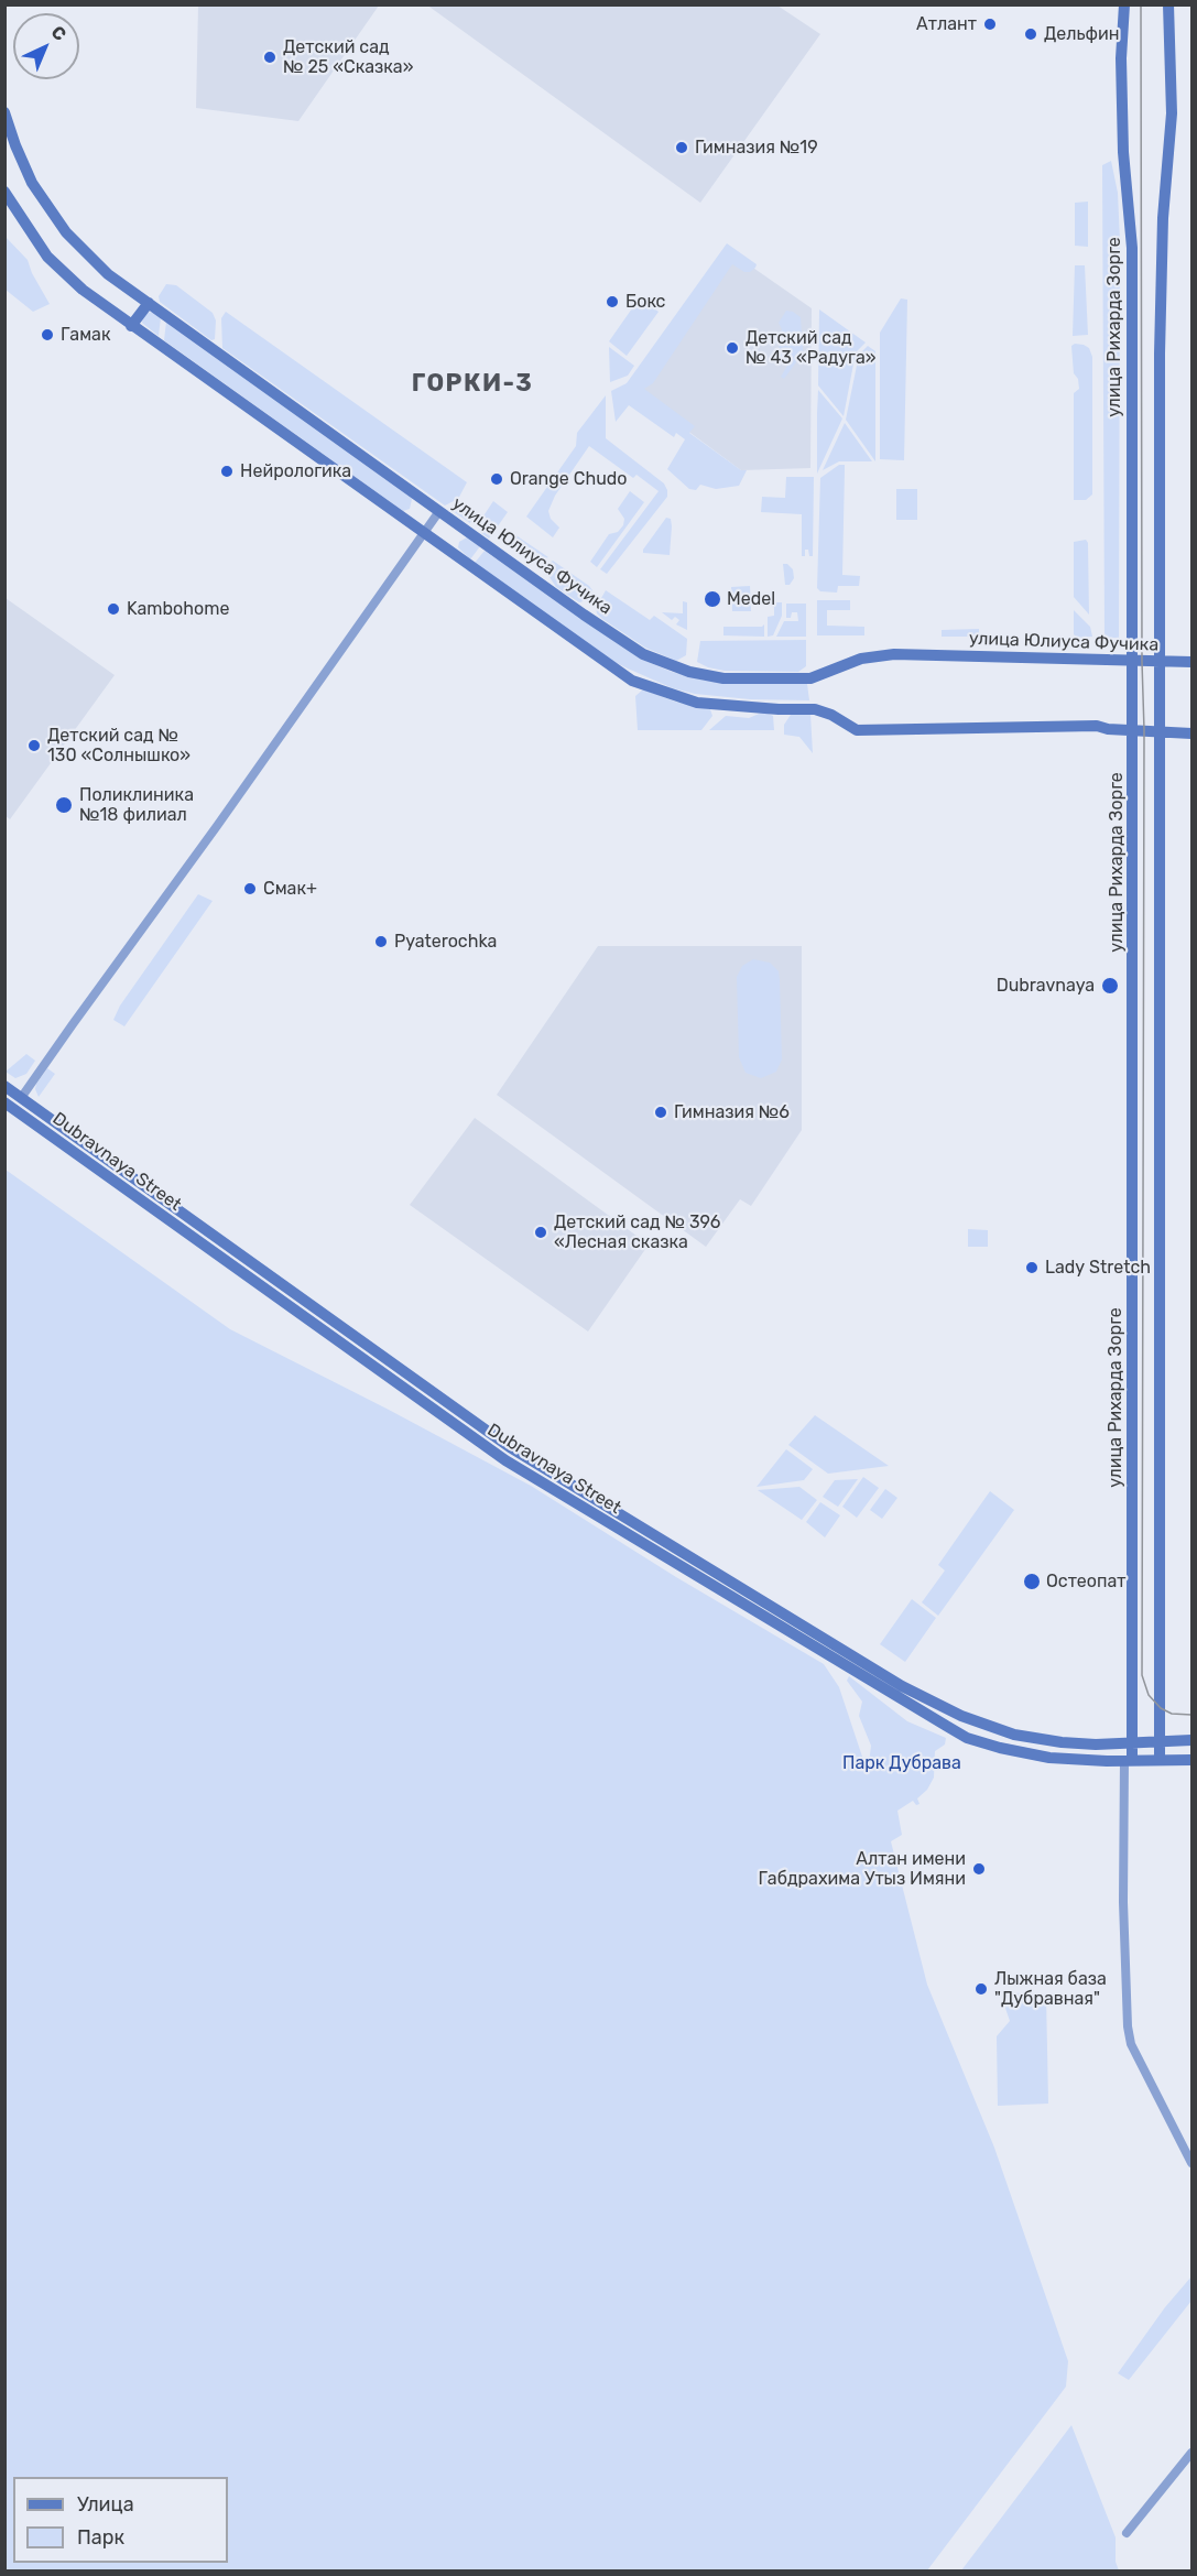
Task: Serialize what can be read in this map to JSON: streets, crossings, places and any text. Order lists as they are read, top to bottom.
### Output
{
  "streets": {
    "street": ["улица Рихарда Зорге", "улица Юлиуса Фучика", "Dubravnaya Street"]
  },
  "crossings": [
    ["улица Рихарда Зорге", "улица Юлиуса Фучика"],
    ["улица Рихарда Зорге", "Dubravnaya Street"]
  ],
  "districts": ["ГОРКИ-3"],
  "parks": ["Парк Дубрава"],
  "places": [
    "Атлант",
    "Дельфин",
    "Детский сад № 25 «Сказка»",
    "Гимназия №19",
    "Бокс",
    "Гамак",
    "Детский сад № 43 «Радуга»",
    "Нейрологика",
    "Orange Chudo",
    "Medel",
    "Kambohome",
    "Детский сад № 130 «Солнышко»",
    "Поликлиника №18 филиал",
    "Смак+",
    "Pyaterochka",
    "Dubravnaya",
    "Гимназия №6",
    "Детский сад № 396 «Лесная сказка",
    "Lady Stretch",
    "Остеопат",
    "Алтан имени Габдрахима Утыз Имяни",
    "Лыжная база \"Дубравная\""
  ],
  "legend": ["Улица", "Парк"],
  "north": "top right"
}
